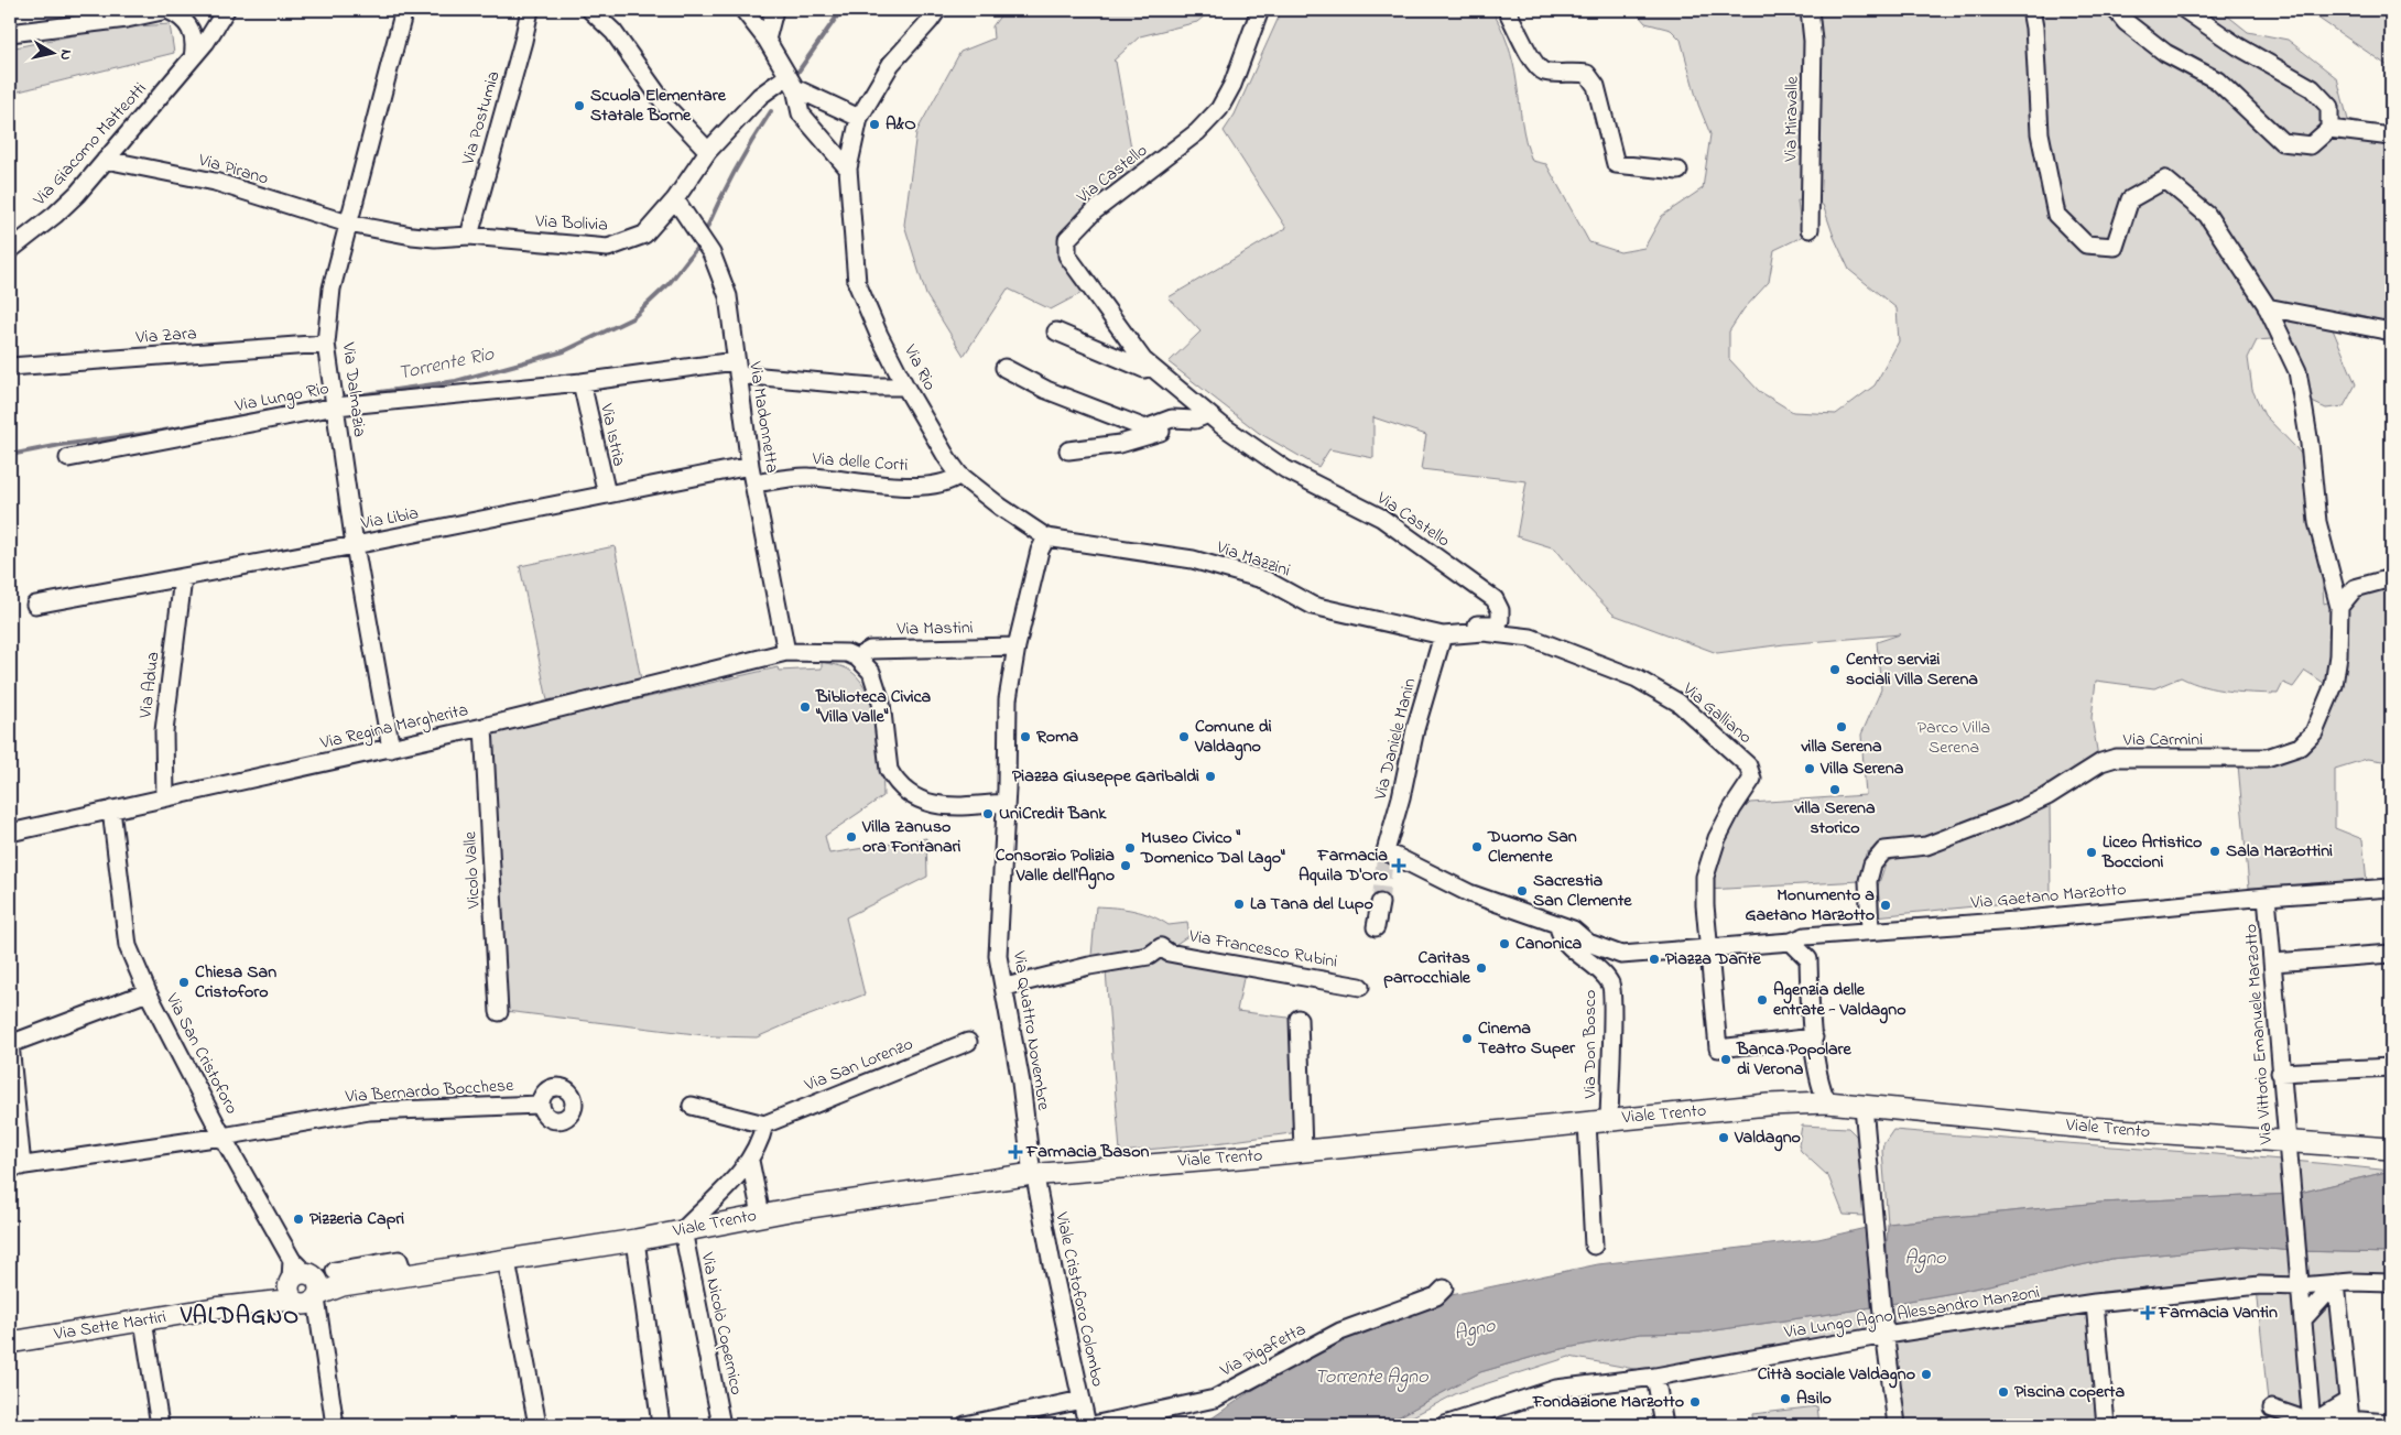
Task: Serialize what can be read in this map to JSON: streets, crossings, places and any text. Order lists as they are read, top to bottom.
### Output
{
  "streets": {
    "main road": ["Viale Trento", "Via Sette Martiri"],
    "street": [
      "Via Postumia",
      "Via Miravalle",
      "Via Giacomo Matteotti",
      "Via Pirano",
      "Via Castello",
      "Via Bolivia",
      "Via Zara",
      "Via Rio",
      "Via Dalmazia",
      "Via Lungo Rio",
      "Via Madonnetta",
      "Via Istria",
      "Via delle Corti",
      "Via Libia",
      "Via Mazzini",
      "Via Mastini",
      "Via Adua",
      "Via Galliano",
      "Via Regina Margherita",
      "Via Daniele Manin",
      "Via Carmini",
      "Vicolo Valle",
      "Via Gaetano Marzotto",
      "Via Francesco Rubini",
      "Via Quattro Novembre",
      "Via Vittorio Emanuele Marzotto",
      "Via Don Bosco",
      "Via San Cristoforo",
      "Via San Lorenzo",
      "Via Bernardo Bocchese",
      "Viale Cristoforo Colombo",
      "Via Lungo Agno Alessandro Manzoni",
      "Via Nicolò Copernico",
      "Via Pigafetta"
    ]
  },
  "crossings": [
    ["Via Postumia", "Via Bolivia"],
    ["Via Giacomo Matteotti", "Via Pirano"],
    ["Via Pirano", "Via Bolivia"],
    ["Via Pirano", "Via Dalmazia"],
    ["Via Castello", "Via Galliano"],
    ["Via Bolivia", "Via Dalmazia"],
    ["Via Bolivia", "Via Madonnetta"],
    ["Via Zara", "Via Dalmazia"],
    ["Via Rio", "Via Lungo Rio"],
    ["Via Rio", "Via delle Corti"],
    ["Via Rio", "Via Mazzini"],
    ["Via Rio", "Via Quattro Novembre"],
    ["Via Dalmazia", "Via Lungo Rio"],
    ["Via Dalmazia", "Via Libia"],
    ["Via Dalmazia", "Via Regina Margherita"],
    ["Via Lungo Rio", "Via Madonnetta"],
    ["Via Lungo Rio", "Via Istria"],
    ["Via Madonnetta", "Via delle Corti"],
    ["Via Madonnetta", "Via Libia"],
    ["Via Madonnetta", "Via Regina Margherita"],
    ["Via Istria", "Via Libia"],
    ["Via Libia", "Via Adua"],
    ["Via Mazzini", "Via Galliano"],
    ["Via Mazzini", "Via Daniele Manin"],
    ["Via Mazzini", "Via Quattro Novembre"],
    ["Via Mastini", "Via Regina Margherita"],
    ["Via Mastini", "Via Quattro Novembre"],
    ["Via Adua", "Via Regina Margherita"],
    ["Via Galliano", "Via Daniele Manin"],
    ["Via Galliano", "Via Gaetano Marzotto"],
    ["Via Regina Margherita", "Vicolo Valle"],
    ["Via Regina Margherita", "Via San Cristoforo"],
    ["Via Daniele Manin", "Via Don Bosco"],
    ["Via Carmini", "Via Gaetano Marzotto"],
    ["Via Gaetano Marzotto", "Via Vittorio Emanuele Marzotto"],
    ["Via Francesco Rubini", "Via Quattro Novembre"],
    ["Via Quattro Novembre", "Viale Trento"],
    ["Via Quattro Novembre", "Viale Cristoforo Colombo"],
    ["Via Vittorio Emanuele Marzotto", "Viale Trento"],
    ["Via Vittorio Emanuele Marzotto", "Via Lungo Agno Alessandro Manzoni"],
    ["Via Don Bosco", "Viale Trento"],
    ["Via San Cristoforo", "Via Bernardo Bocchese"],
    ["Via San Cristoforo", "Via Sette Martiri"],
    ["Viale Trento", "Viale Cristoforo Colombo"],
    ["Viale Trento", "Via Nicolò Copernico"],
    ["Viale Trento", "Via Sette Martiri"]
  ],
  "districts": ["VALDAGNO"],
  "water": ["Torrente Rio", "Agno", "Torrente Agno"],
  "parks": ["Parco Villa Serena"],
  "places": {
    "other": [
      "Scuola Elementare Statale Borne",
      "A&O",
      "Centro servizi sociali Villa Serena",
      "Biblioteca Civica \"Villa Valle\"",
      "villa Serena",
      "Roma",
      "Comune di Valdagno",
      "Villa Serena",
      "Piazza Giuseppe Garibaldi",
      "villa Serena storico",
      "UniCredit Bank",
      "Villa Zanuso ora Fontanari",
      "Duomo San Clemente",
      "Museo Civico \" Domenico Dal Lago\"",
      "Sala Marzottini",
      "Liceo Artistico Boccioni",
      "Consorzio Polizia Valle dell'Agno",
      "Sacrestia San Clemente",
      "La Tana del Lupo",
      "Monumento a Gaetano Marzotto",
      "Canonica",
      "Piazza Dante",
      "Caritas parrocchiale",
      "Chiesa San Cristoforo",
      "Agenzia delle entrate - Valdagno",
      "Cinema Teatro Super",
      "Banca Popolare di Verona",
      "Valdagno",
      "Pizzeria Capri",
      "Città sociale Valdagno",
      "Piscina coperta",
      "Asilo",
      "Fondazione Marzotto"
    ],
    "health": ["Farmacia Aquila D'Oro", "Farmacia Bason", "Farmacia Vantin"]
  },
  "north": "right"
}
